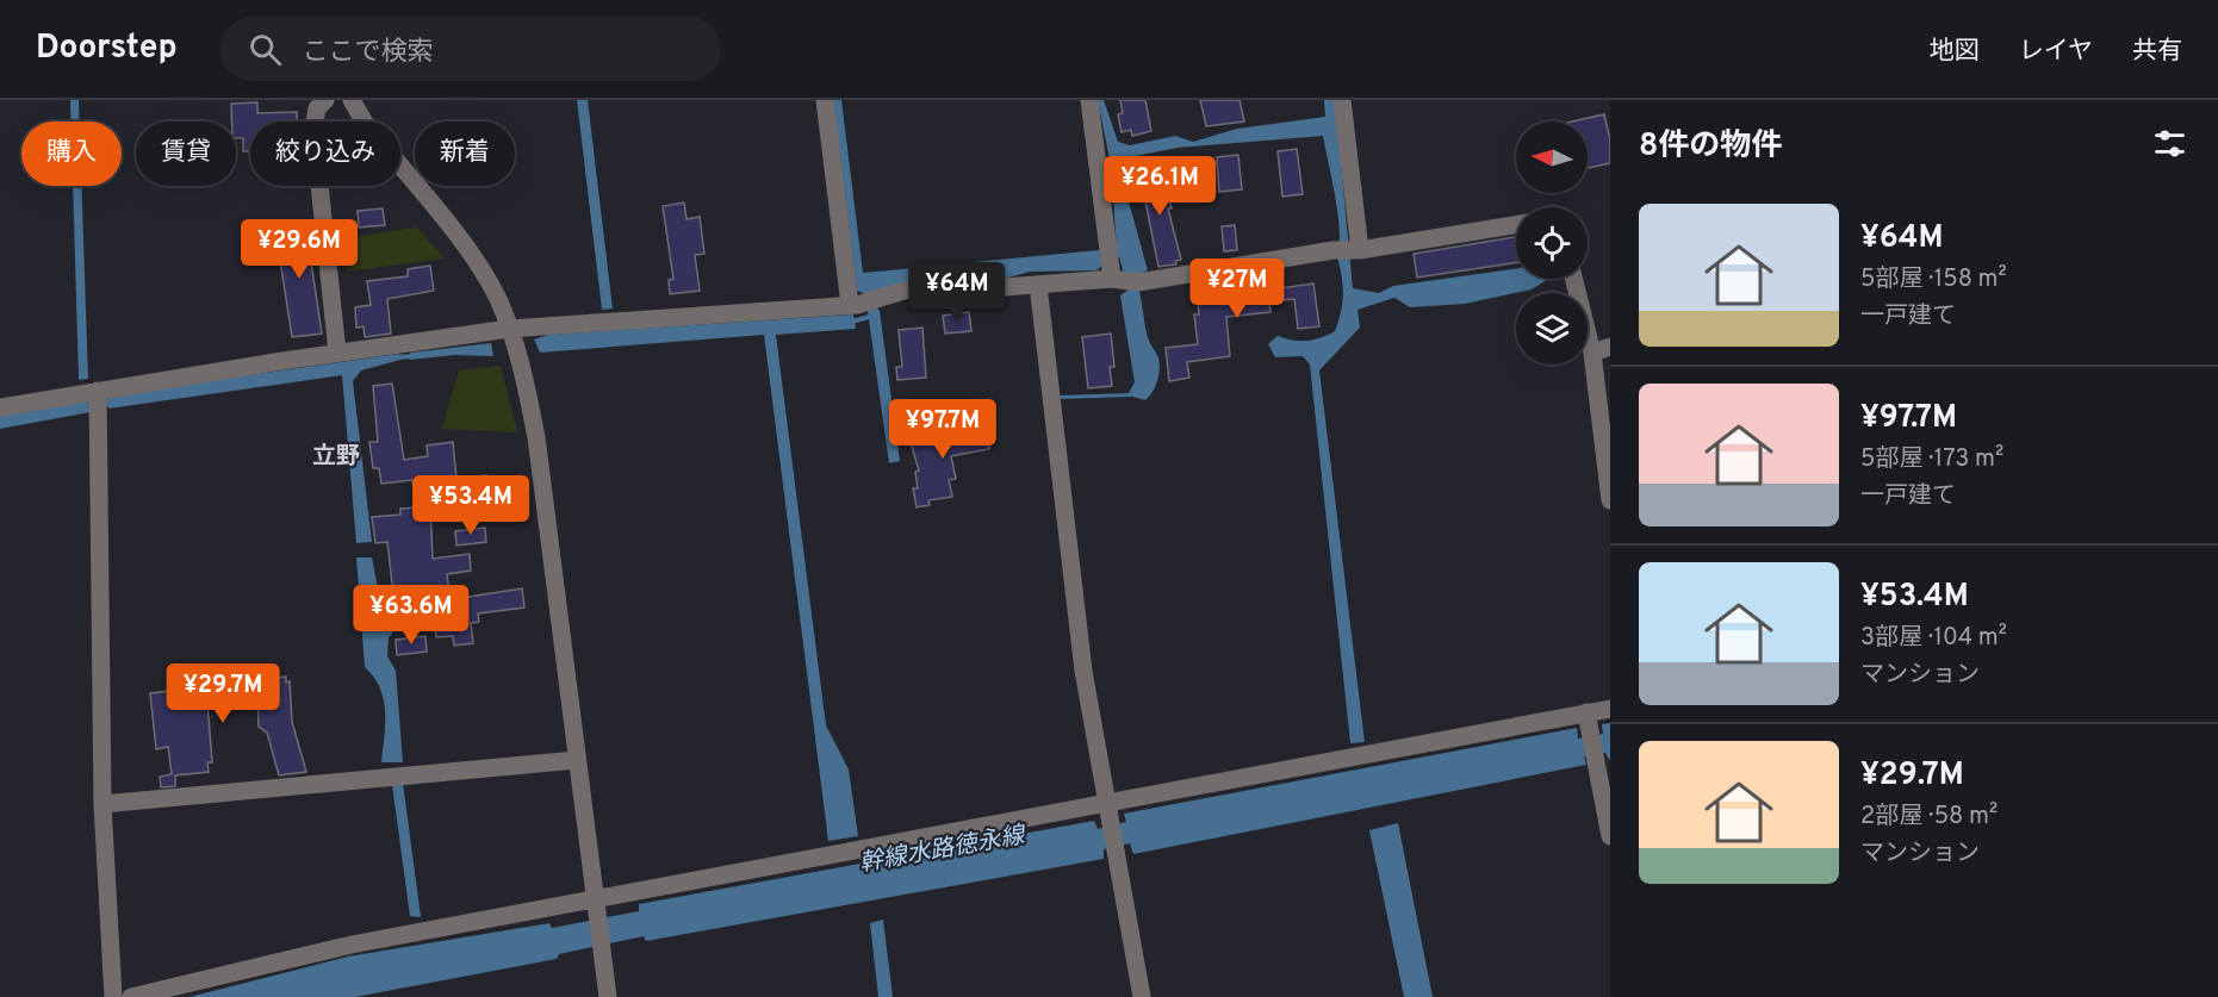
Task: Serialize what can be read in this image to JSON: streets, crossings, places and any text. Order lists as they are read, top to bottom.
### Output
{
  "districts": ["立野"],
  "water": ["幹線水路徳永線"],
  "north": "left",
  "page": {
    "header": "Doorstep",
    "search": "ここで検索",
    "nav": ["地図", "レイヤ", "共有"],
    "heading": "8件の物件",
    "chip": [
      "購入",
      "賃貸",
      "絞り込み",
      "新着"
    ],
    "price": [
      "¥26.1M",
      "¥29.6M",
      "¥27M",
      "¥64M",
      "¥97.7M",
      "¥53.4M",
      "¥63.6M",
      "¥29.7M"
    ],
    "list": [
      {
        "name": "¥64M",
        "note": "5部屋 · 158 m² · 一戸建て"
      },
      {
        "name": "¥97.7M",
        "note": "5部屋 · 173 m² · 一戸建て"
      },
      {
        "name": "¥53.4M",
        "note": "3部屋 · 104 m² · マンション"
      },
      {
        "name": "¥29.7M",
        "note": "2部屋 · 58 m² · マンション"
      }
    ]
  }
}
